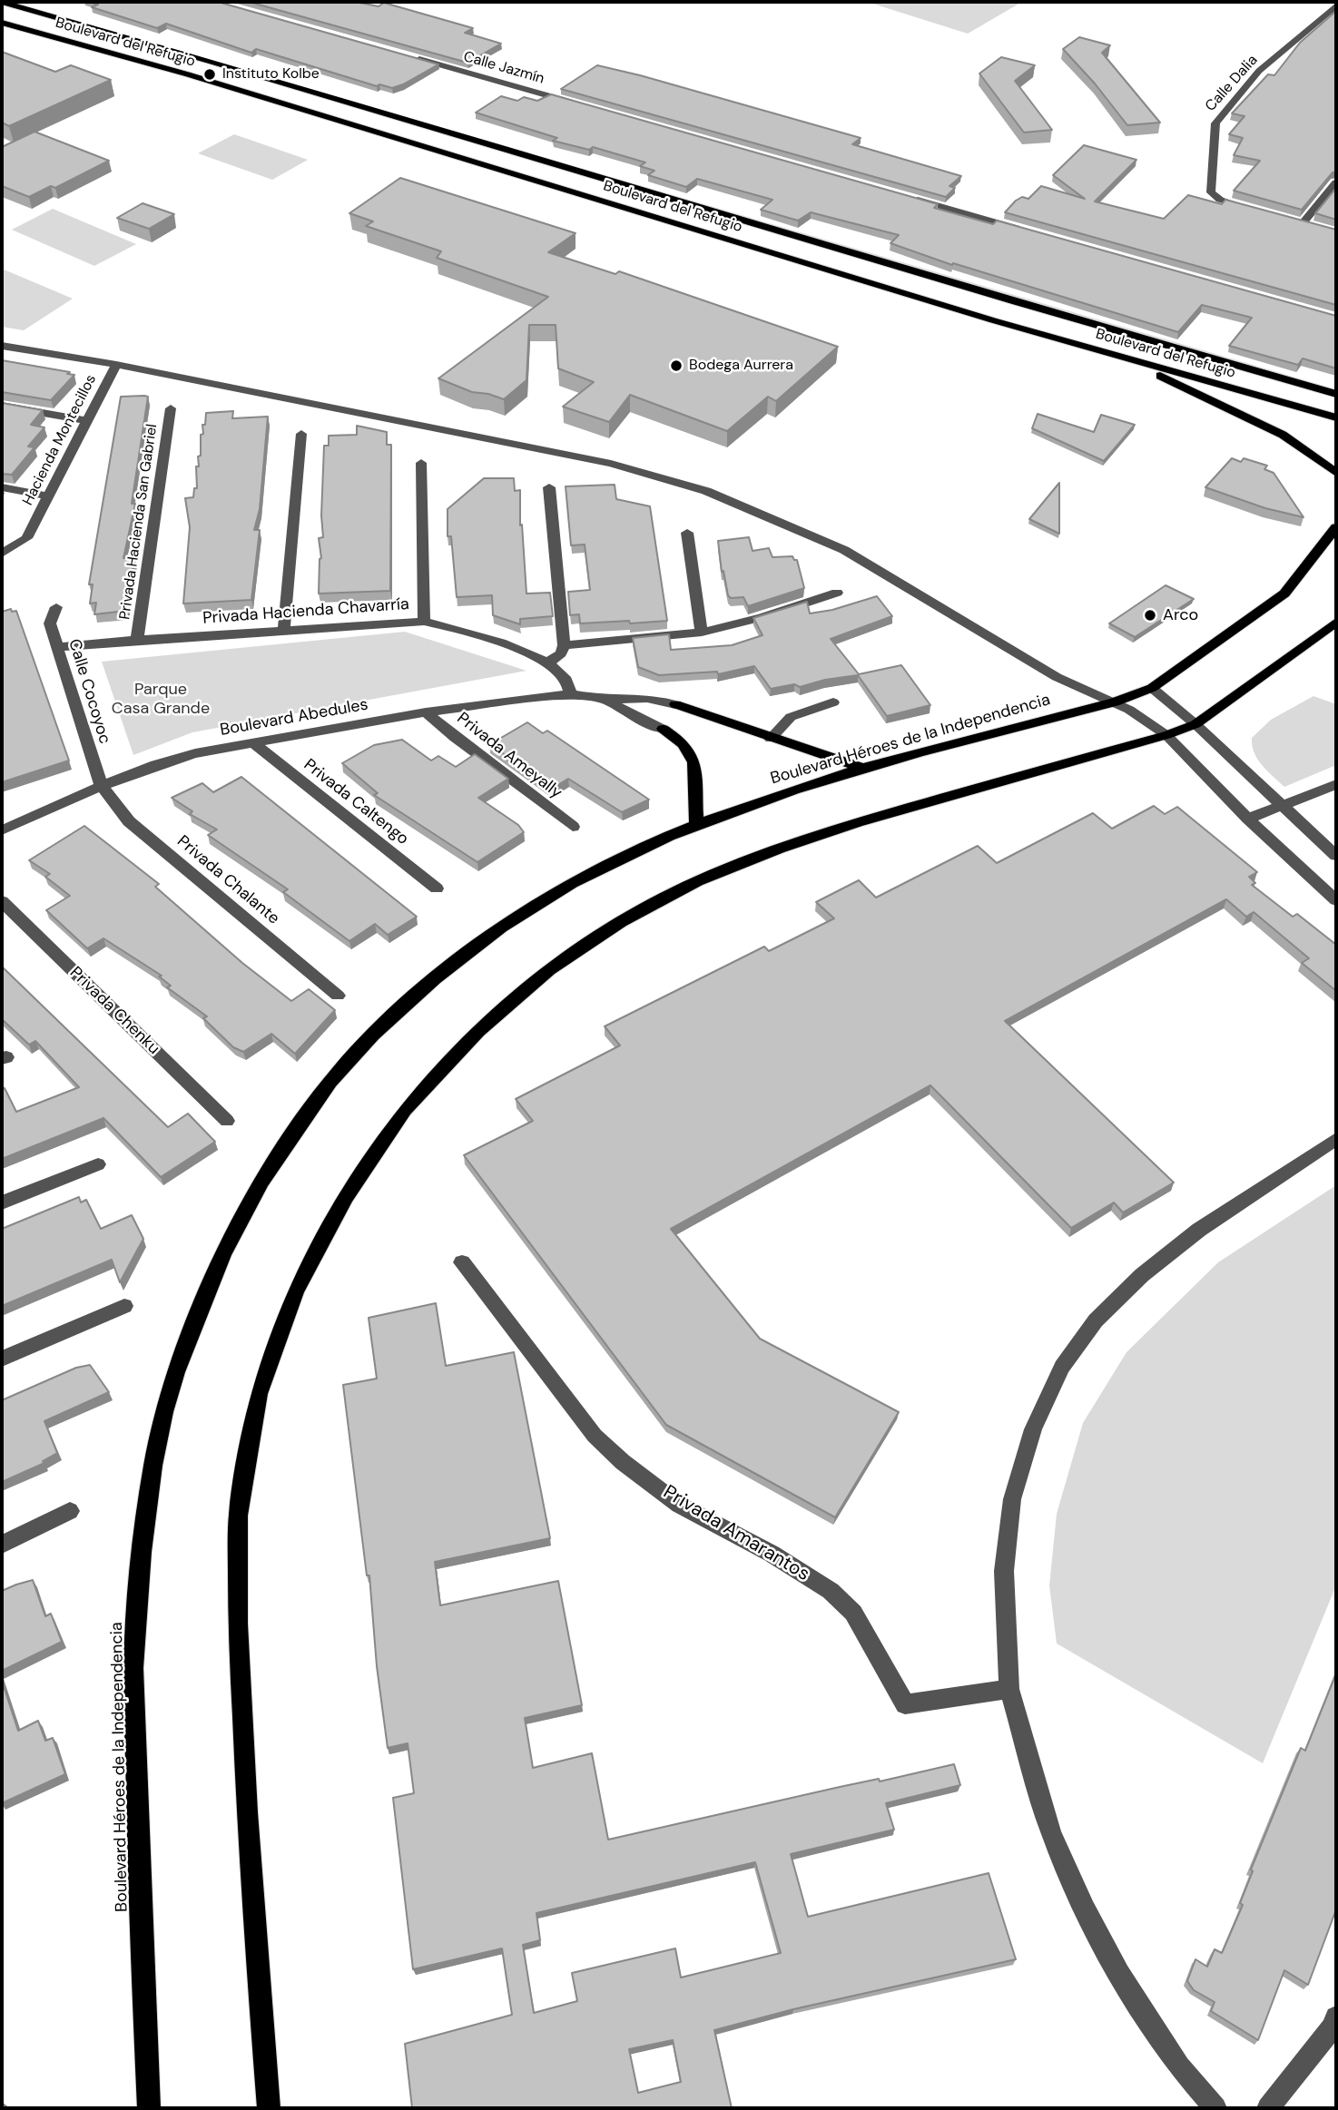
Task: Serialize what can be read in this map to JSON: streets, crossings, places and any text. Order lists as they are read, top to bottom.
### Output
{
  "streets": {
    "main road": ["Boulevard del Refugio", "Boulevard Héroes de la Independencia"],
    "street": [
      "Calle Jazmín",
      "Calle Dalia",
      "Hacienda Montecillos",
      "Privada Hacienda San Gabriel",
      "Privada Hacienda Chavarría",
      "Calle Cocoyoc",
      "Boulevard Abedules",
      "Privada Ameyally",
      "Privada Caltengo",
      "Privada Chalante",
      "Privada Chenku",
      "Privada Amarantos"
    ]
  },
  "crossings": [
    ["Privada Hacienda San Gabriel", "Privada Hacienda Chavarría"],
    ["Privada Hacienda Chavarría", "Calle Cocoyoc"],
    ["Privada Hacienda Chavarría", "Boulevard Abedules"],
    ["Calle Cocoyoc", "Boulevard Abedules"],
    ["Calle Cocoyoc", "Privada Chalante"],
    ["Boulevard Abedules", "Privada Ameyally"],
    ["Boulevard Abedules", "Privada Caltengo"],
    ["Boulevard Abedules", "Privada Chalante"]
  ],
  "parks": ["Parque Casa Grande"],
  "places": ["Instituto Kolbe", "Bodega Aurrera", "Arco"]
}
